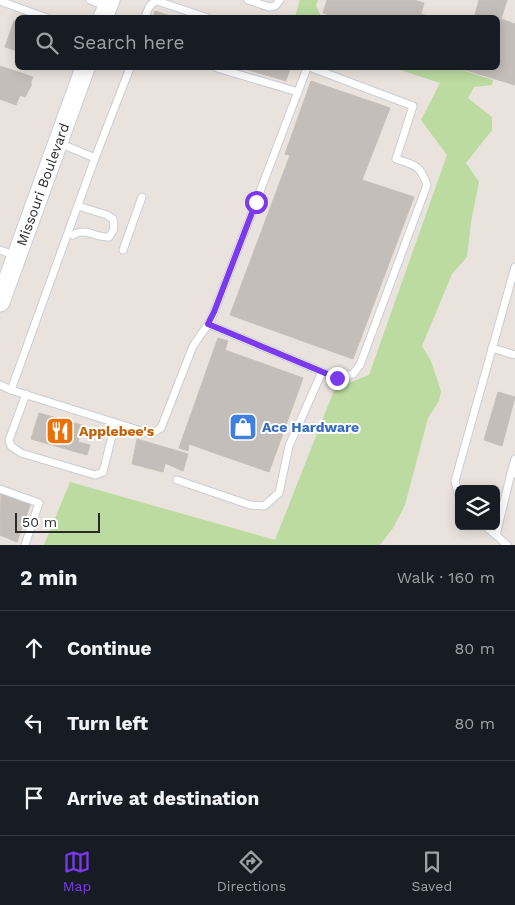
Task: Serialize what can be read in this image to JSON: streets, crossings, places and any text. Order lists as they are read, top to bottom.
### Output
{
  "streets": {
    "main road": ["Missouri Boulevard"]
  },
  "places": {
    "shop": ["Ace Hardware"],
    "restaurant": ["Applebee's"]
  },
  "scale_bar": "50 m",
  "page": {
    "search": "Search here",
    "scale": "50 m",
    "heading": ["2 min", "Walk · 160 m"],
    "list": [
      ["Continue", "80 m"],
      ["Turn left", "80 m"],
      "Arrive at destination"
    ],
    "nav": ["Map", "Directions", "Saved"]
  }
}
